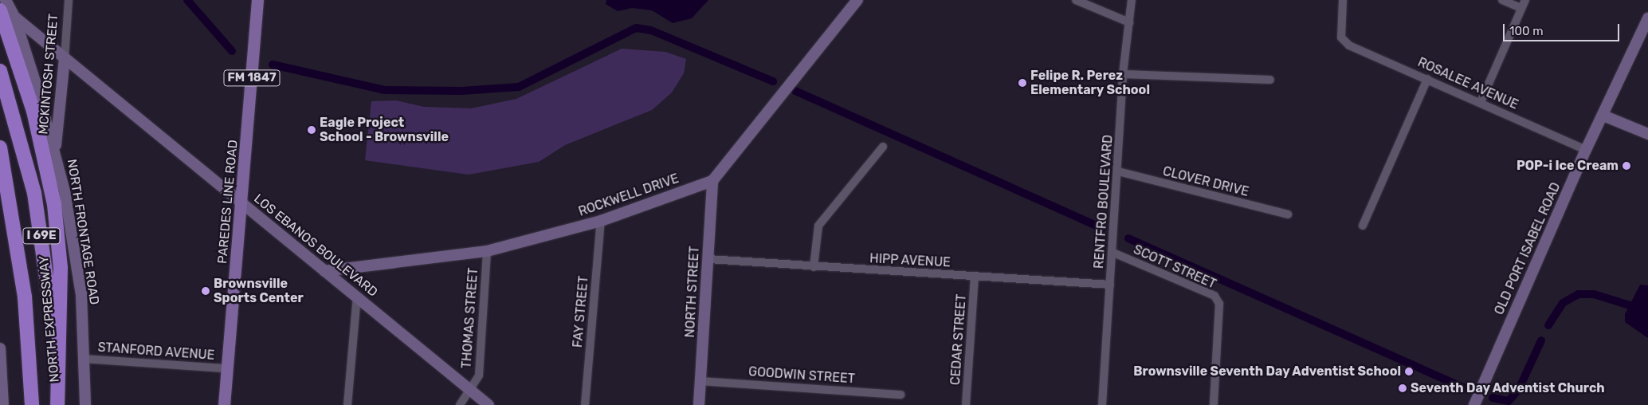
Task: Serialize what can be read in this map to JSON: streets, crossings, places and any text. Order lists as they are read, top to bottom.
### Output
{
  "streets": {
    "highway": ["I 69E", "NORTH EXPRESSWAY"],
    "main road": ["FM 1847", "PAREDES LINE ROAD"],
    "street": [
      "MCKINTOSH STREET",
      "ROSALEE AVENUE",
      "CLOVER DRIVE",
      "ROCKWELL DRIVE",
      "RENTFRO BOULEVARD",
      "NORTH FRONTAGE ROAD",
      "LOS EBANOS BOULEVARD",
      "OLD PORT ISABEL ROAD",
      "HIPP AVENUE",
      "SCOTT STREET",
      "NORTH STREET",
      "FAY STREET",
      "THOMAS STREET",
      "CEDAR STREET",
      "STANFORD AVENUE",
      "GOODWIN STREET"
    ]
  },
  "crossings": [
    ["MCKINTOSH STREET", "NORTH FRONTAGE ROAD"],
    ["MCKINTOSH STREET", "LOS EBANOS BOULEVARD"],
    ["ROSALEE AVENUE", "OLD PORT ISABEL ROAD"],
    ["CLOVER DRIVE", "RENTFRO BOULEVARD"],
    ["ROCKWELL DRIVE", "LOS EBANOS BOULEVARD"],
    ["ROCKWELL DRIVE", "NORTH STREET"],
    ["ROCKWELL DRIVE", "FAY STREET"],
    ["ROCKWELL DRIVE", "THOMAS STREET"],
    ["PAREDES LINE ROAD", "LOS EBANOS BOULEVARD"],
    ["PAREDES LINE ROAD", "STANFORD AVENUE"],
    ["RENTFRO BOULEVARD", "HIPP AVENUE"],
    ["RENTFRO BOULEVARD", "SCOTT STREET"],
    ["NORTH FRONTAGE ROAD", "LOS EBANOS BOULEVARD"],
    ["NORTH FRONTAGE ROAD", "STANFORD AVENUE"],
    ["LOS EBANOS BOULEVARD", "THOMAS STREET"],
    ["HIPP AVENUE", "NORTH STREET"],
    ["HIPP AVENUE", "CEDAR STREET"],
    ["NORTH STREET", "GOODWIN STREET"]
  ],
  "places": [
    "Felipe R. Perez Elementary School",
    "Eagle Project School - Brownsville",
    "POP-i Ice Cream",
    "Brownsville Sports Center",
    "Brownsville Seventh Day Adventist School",
    "Seventh Day Adventist Church"
  ],
  "scale_bar": "100 m"
}
